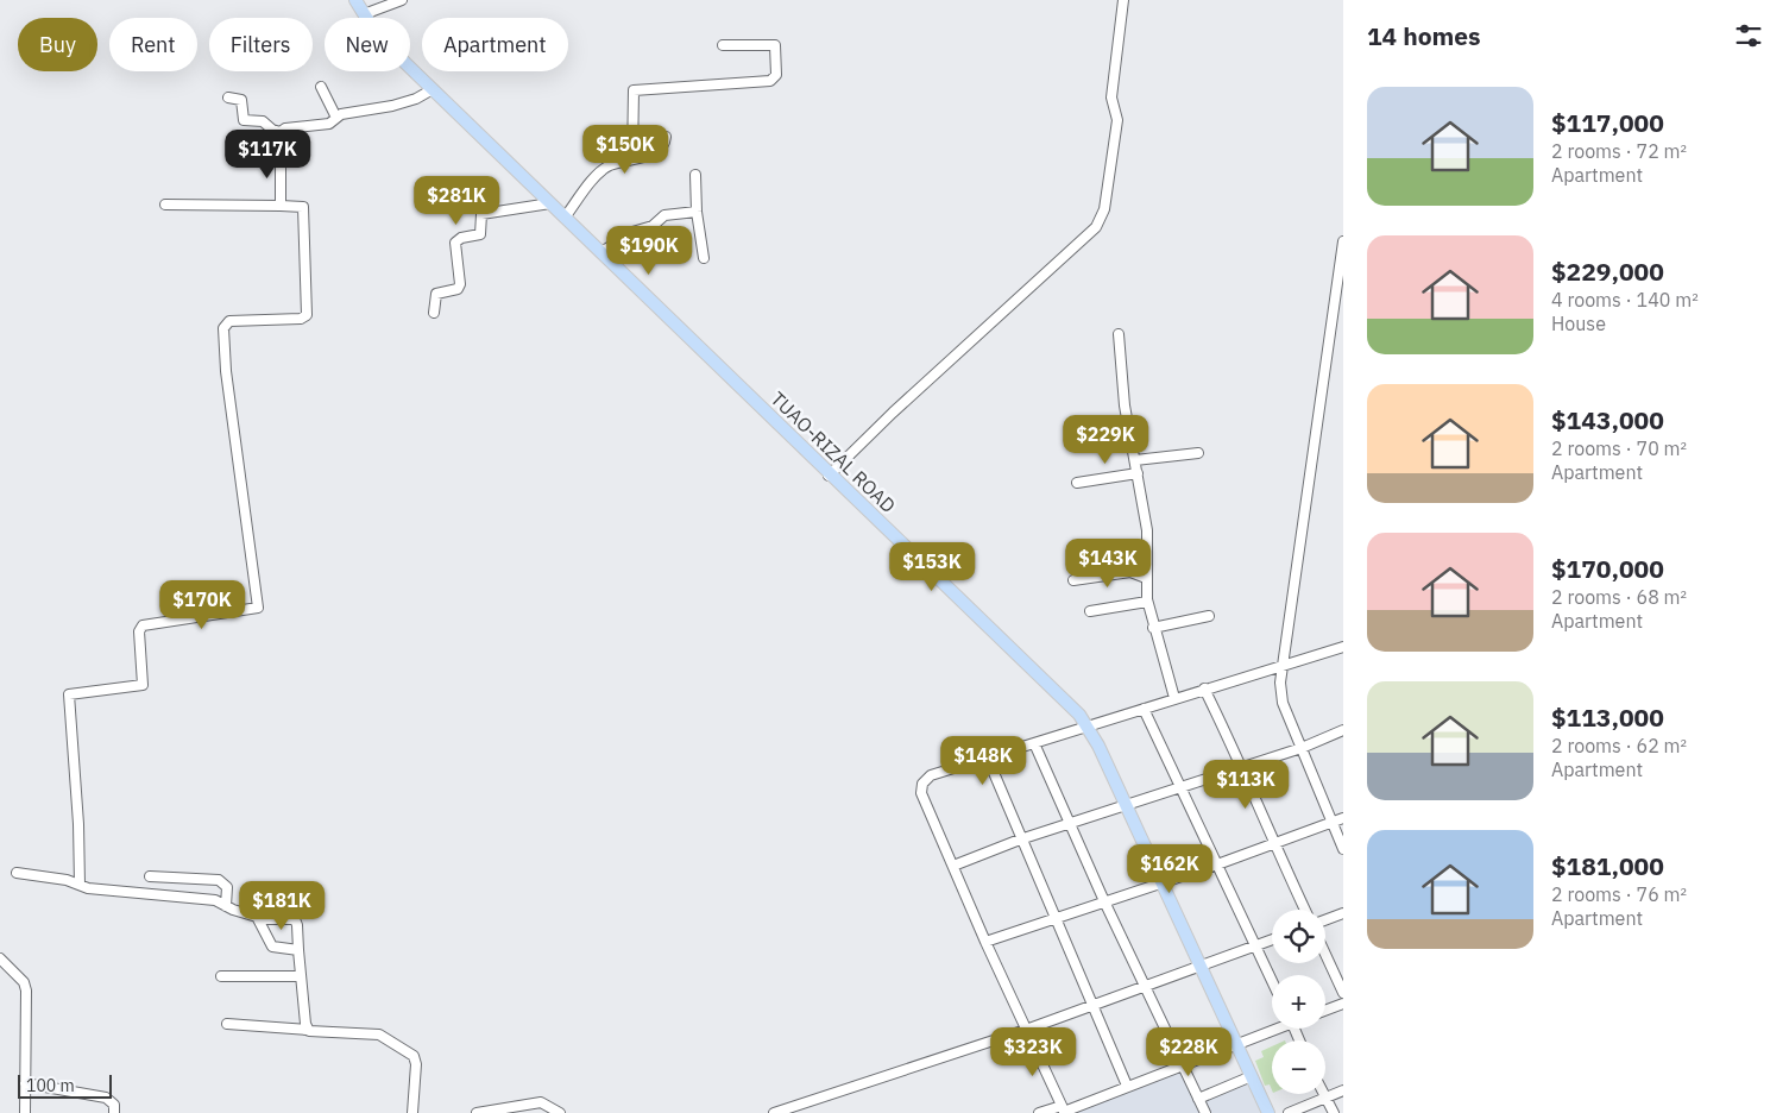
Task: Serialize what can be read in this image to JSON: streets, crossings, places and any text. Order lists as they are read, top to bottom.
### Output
{
  "streets": {
    "main road": ["TUAO-RIZAL ROAD"]
  },
  "scale_bar": "100 m",
  "page": {
    "heading": "14 homes",
    "chip": [
      "Buy",
      "Rent",
      "Filters",
      "New",
      "Apartment"
    ],
    "list": [
      {
        "name": "$117,000",
        "note": "2 rooms · 72 m² · Apartment"
      },
      {
        "name": "$229,000",
        "note": "4 rooms · 140 m² · House"
      },
      {
        "name": "$143,000",
        "note": "2 rooms · 70 m² · Apartment"
      },
      {
        "name": "$170,000",
        "note": "2 rooms · 68 m² · Apartment"
      },
      {
        "name": "$113,000",
        "note": "2 rooms · 62 m² · Apartment"
      },
      {
        "name": "$181,000",
        "note": "2 rooms · 76 m² · Apartment"
      }
    ],
    "price": [
      "$150K",
      "$117K",
      "$281K",
      "$190K",
      "$229K",
      "$143K",
      "$153K",
      "$170K",
      "$148K",
      "$113K",
      "$162K",
      "$181K",
      "$323K",
      "$228K"
    ],
    "map_buttons": ["+", "−"],
    "scale": "100 m"
  }
}
